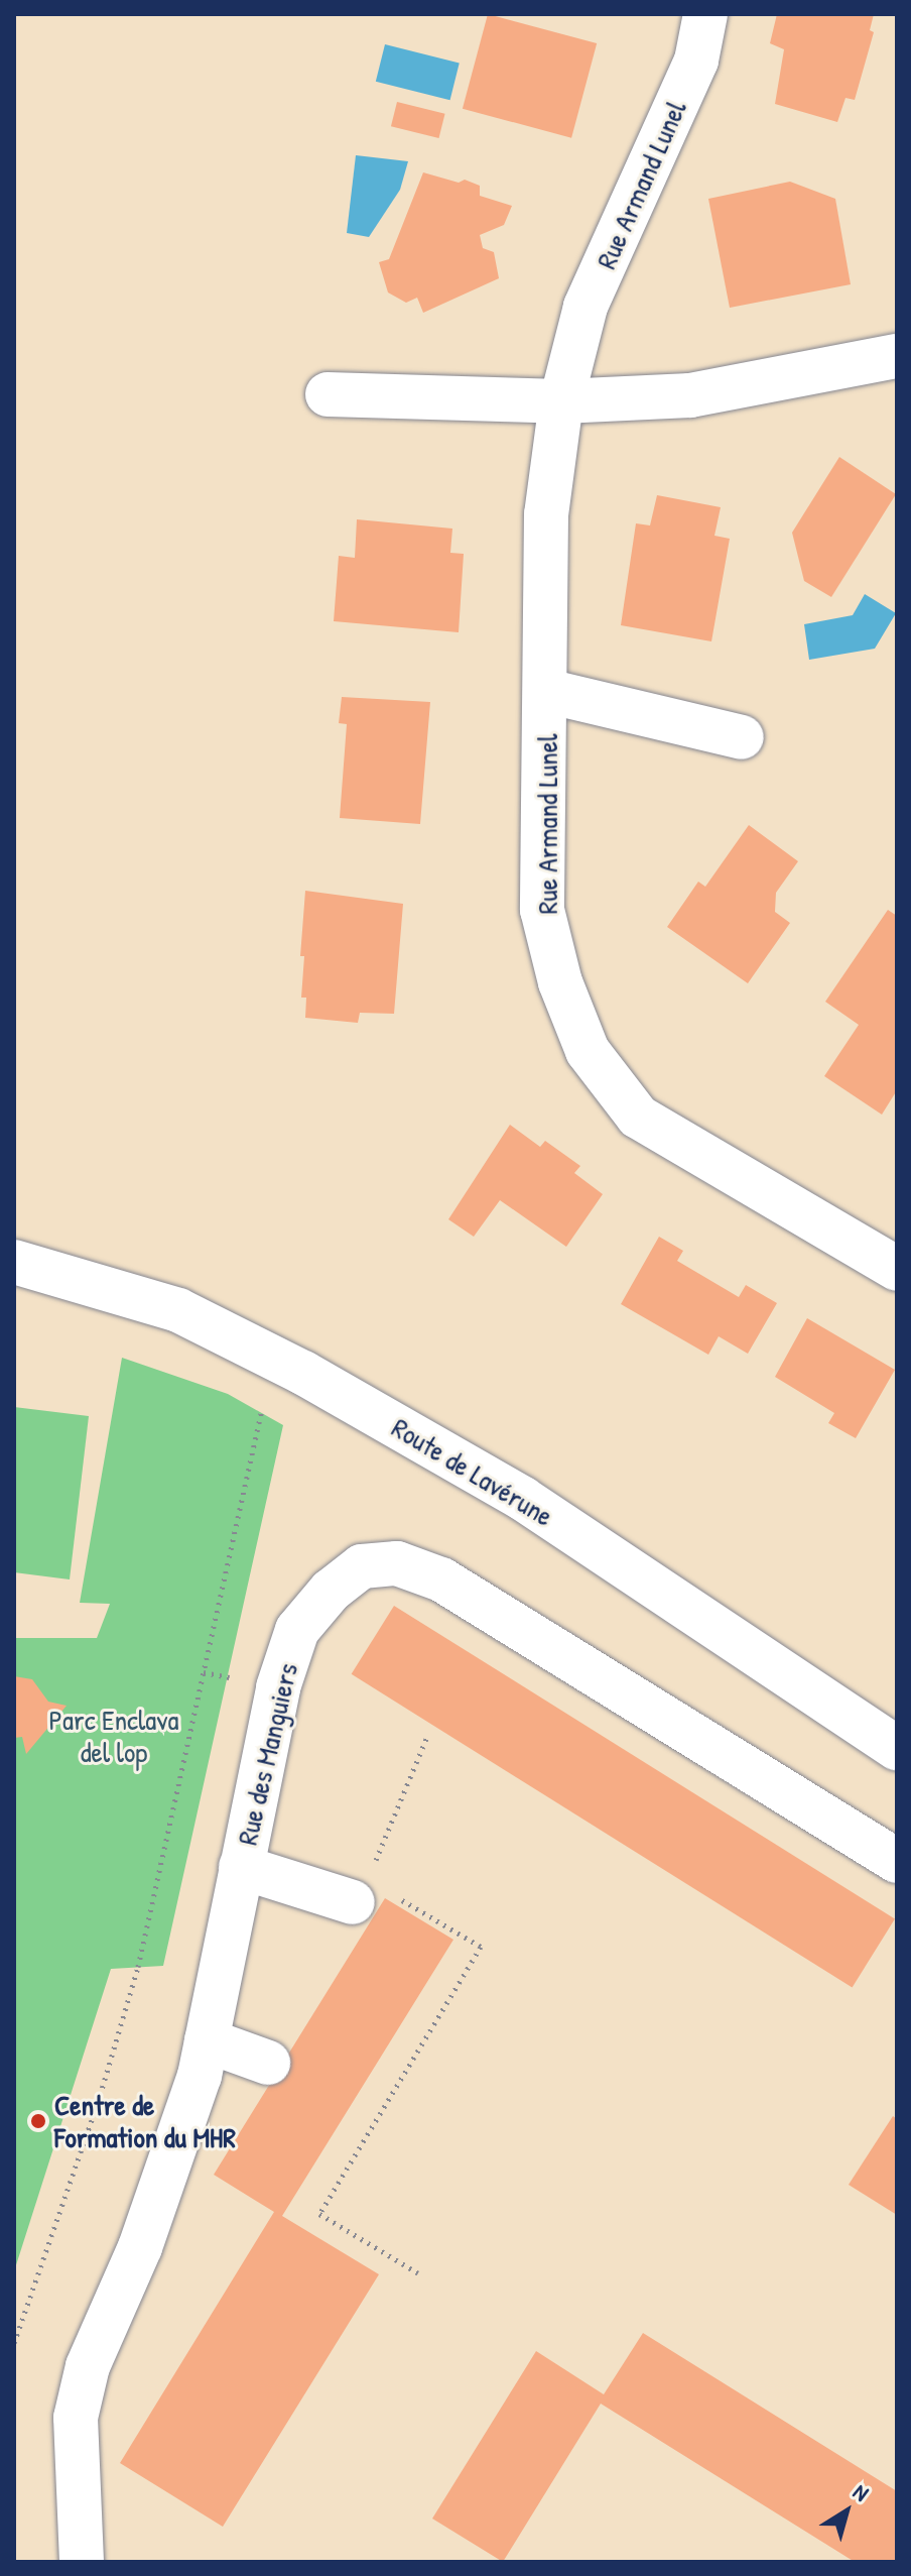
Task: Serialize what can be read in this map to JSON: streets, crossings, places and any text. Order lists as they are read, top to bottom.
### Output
{
  "streets": {
    "street": ["Rue Armand Lunel", "Route de Lavérune", "Rue des Manguiers"]
  },
  "parks": ["Parc Enclava del lop"],
  "places": ["Centre de Formation du MHR"],
  "north": "top right"
}
